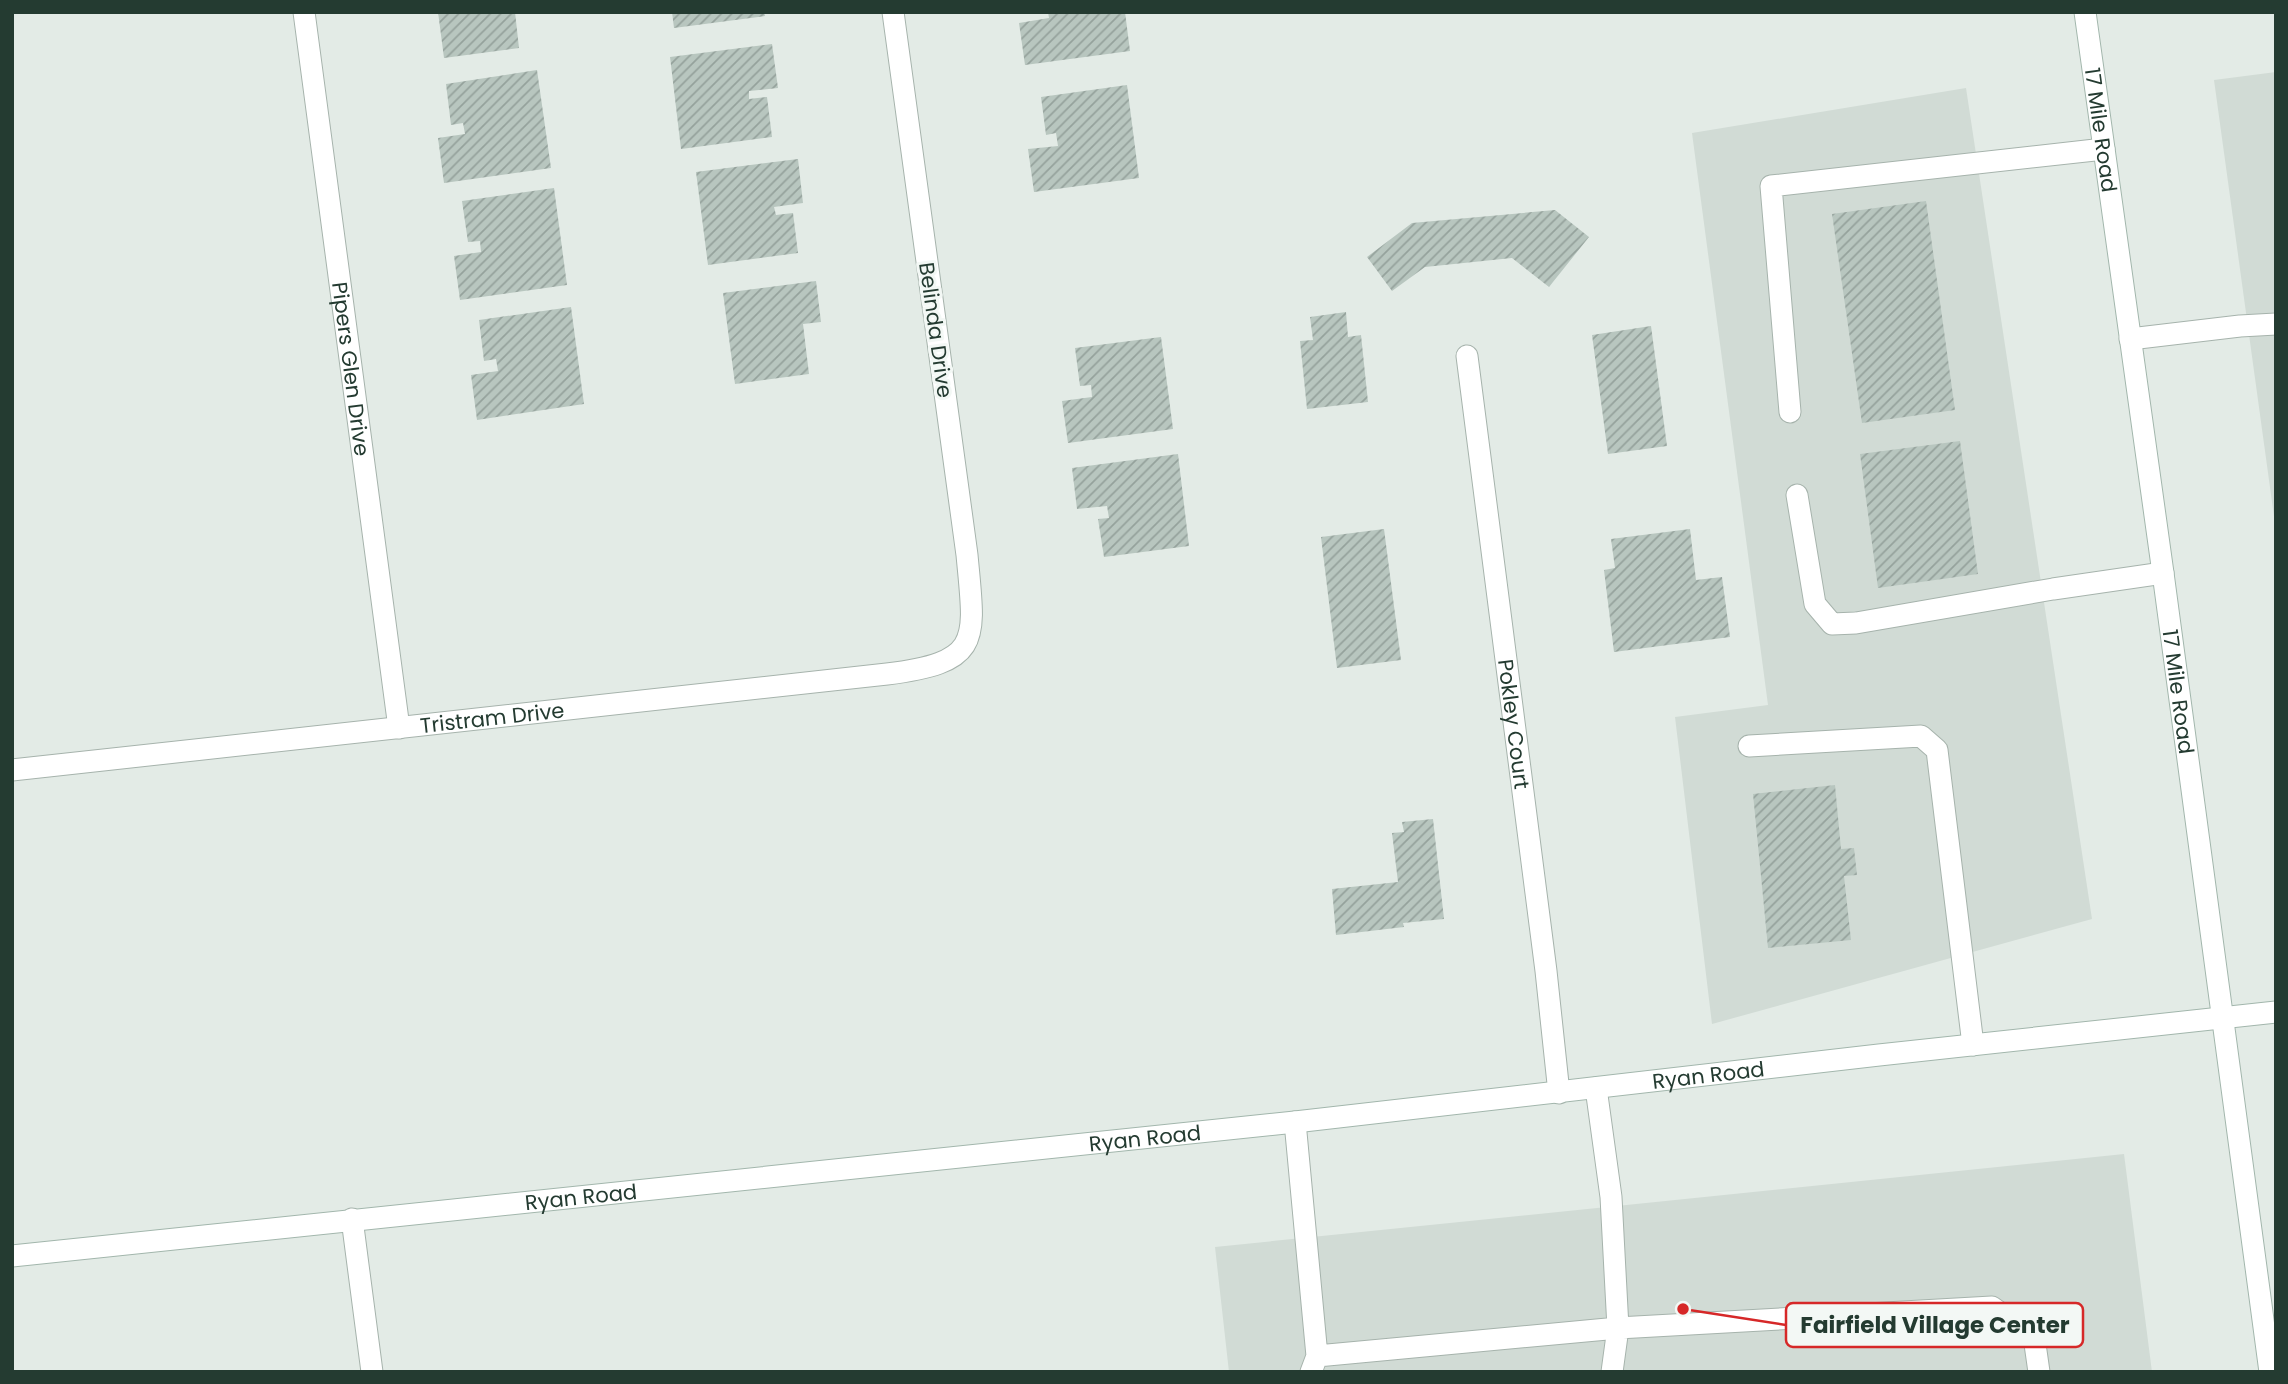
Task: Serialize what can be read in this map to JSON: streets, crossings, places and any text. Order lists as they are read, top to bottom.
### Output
{
  "streets": {
    "main road": [
      "17 Mile Road",
      "Belinda Drive",
      "Pipers Glen Drive",
      "Tristram Drive",
      "Pokley Court",
      "Ryan Road"
    ]
  },
  "crossings": [
    ["17 Mile Road", "Ryan Road"],
    ["Belinda Drive", "Tristram Drive"],
    ["Pipers Glen Drive", "Tristram Drive"],
    ["Pokley Court", "Ryan Road"]
  ],
  "places": ["Fairfield Village Center"]
}
